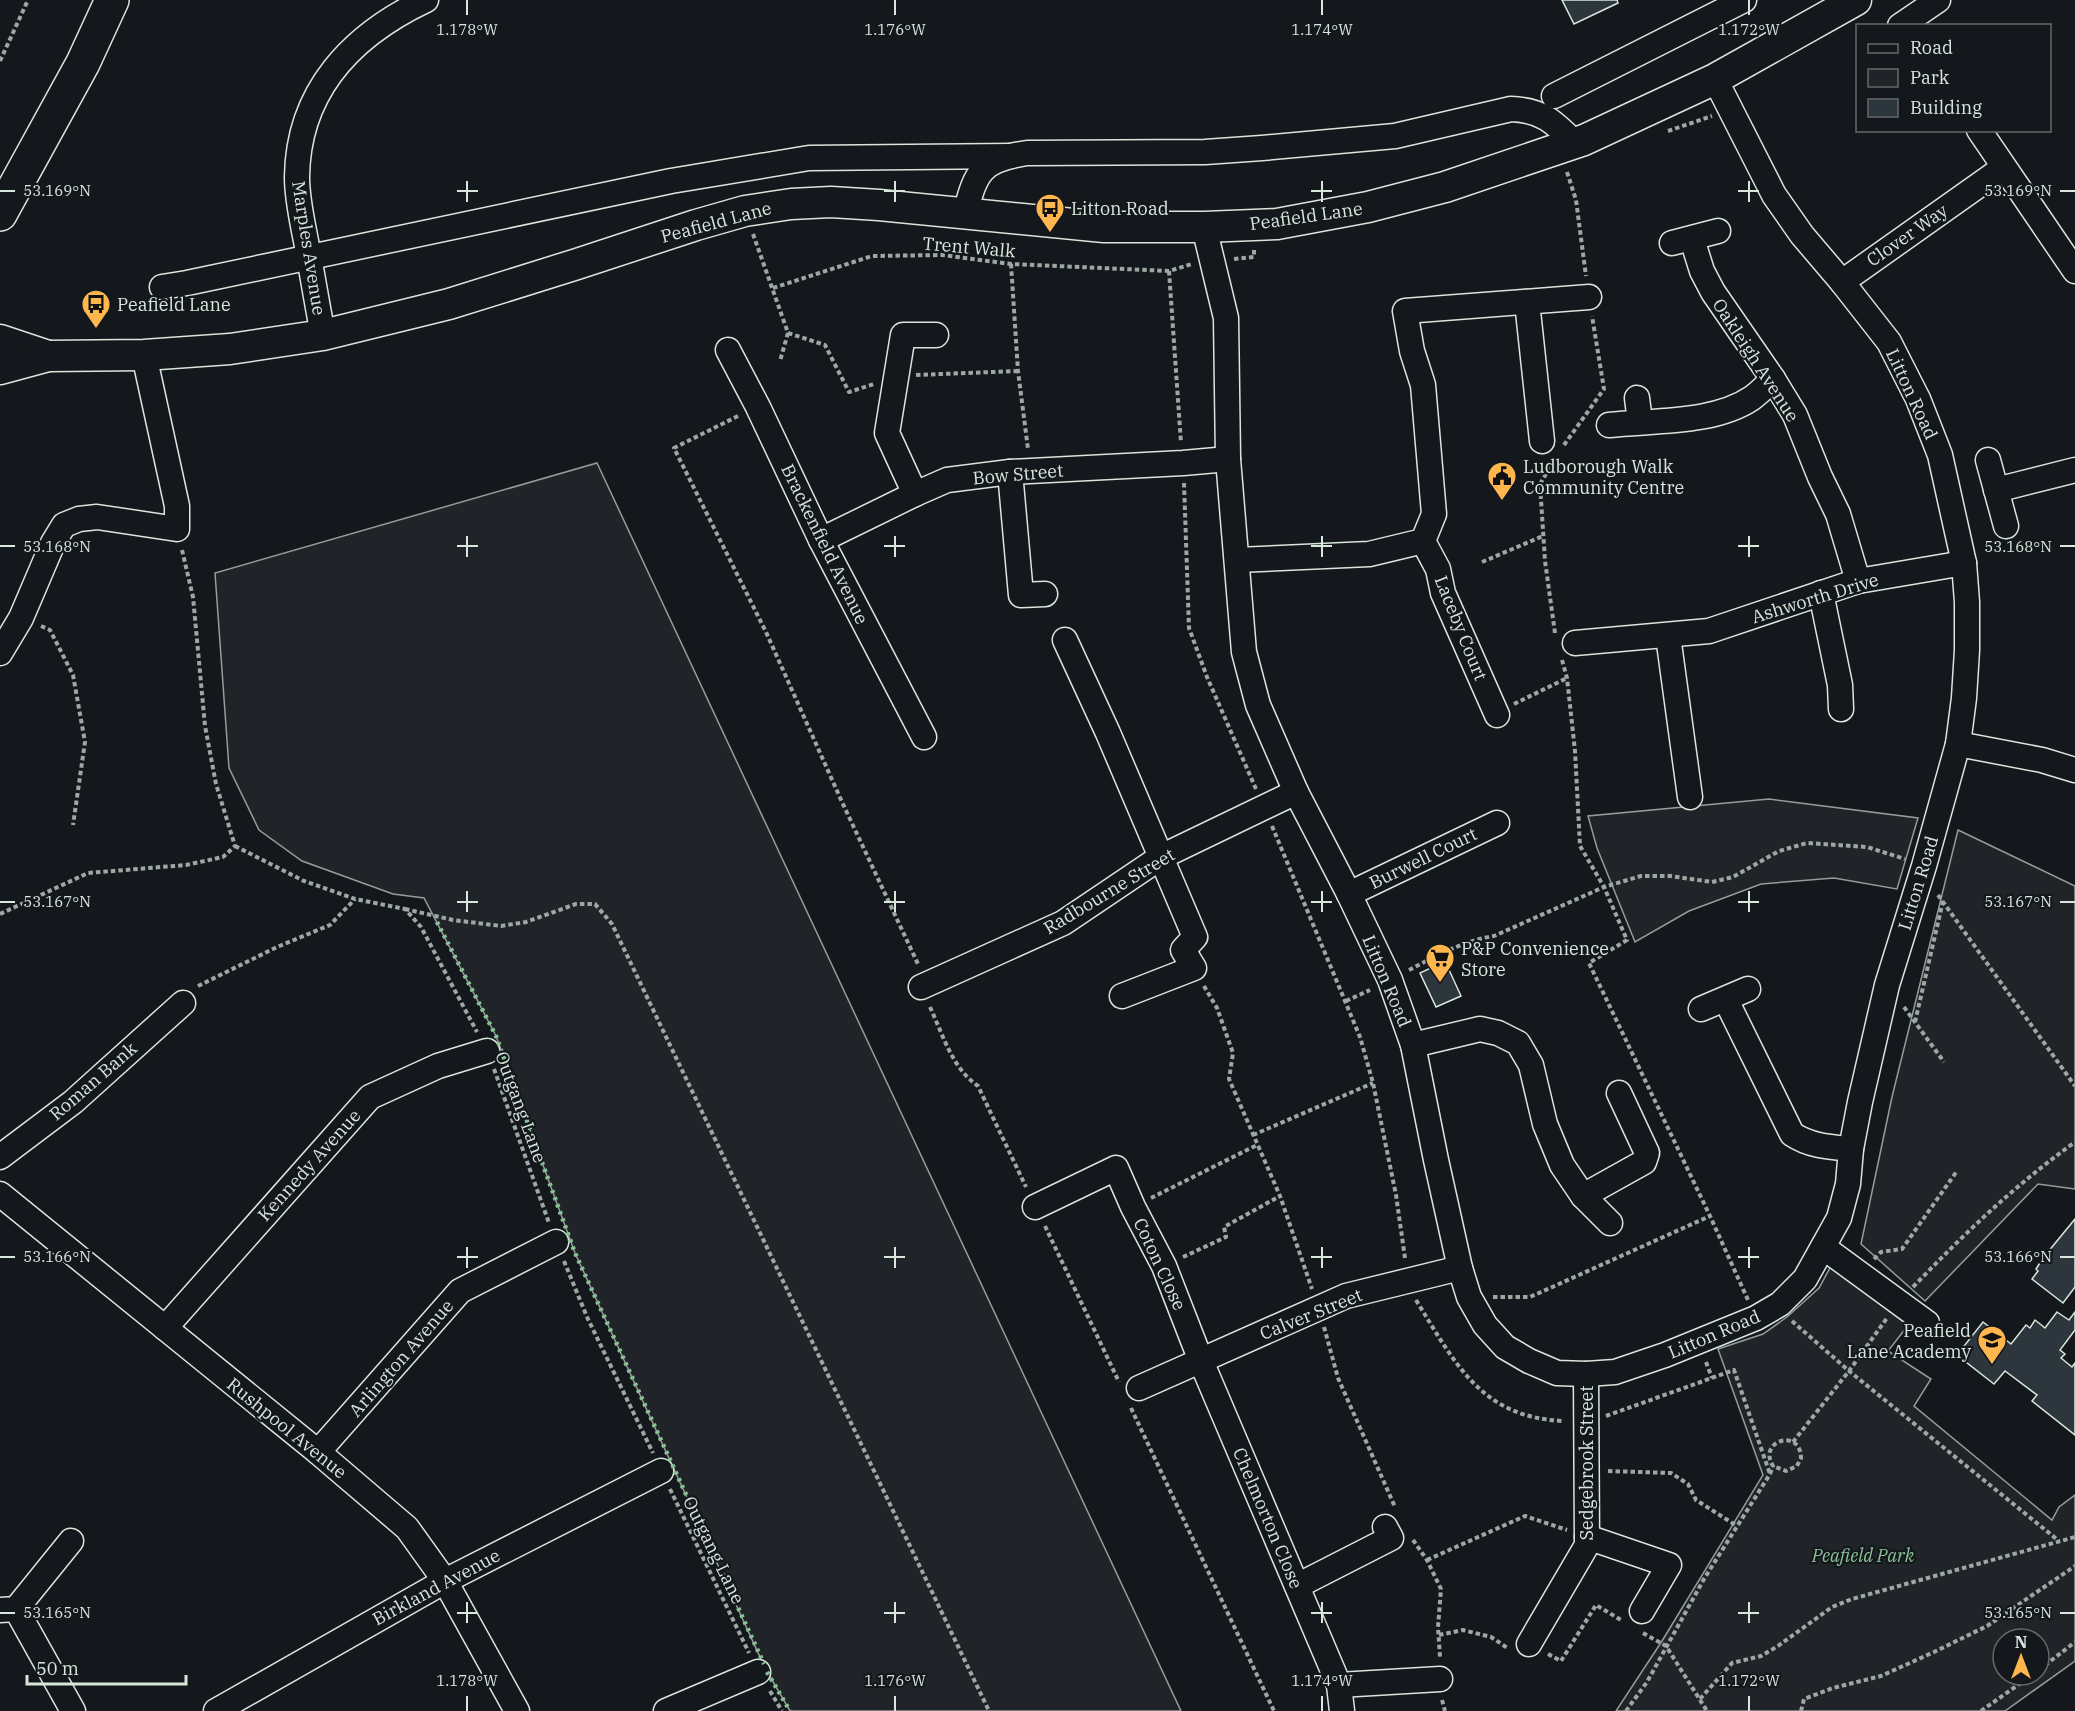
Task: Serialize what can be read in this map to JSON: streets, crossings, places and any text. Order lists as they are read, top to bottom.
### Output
{
  "streets": {
    "main road": ["Peafield Lane"],
    "street": [
      "Clover Way",
      "Marples Avenue",
      "Oakleigh Avenue",
      "Litton Road",
      "Bow Street",
      "Brackenfield Avenue",
      "Ashworth Drive",
      "Laceby Court",
      "Burwell Court",
      "Radbourne Street",
      "Roman Bank",
      "Kennedy Avenue",
      "Coton Close",
      "Calver Street",
      "Arlington Avenue",
      "Rushpool Avenue",
      "Sedgebrook Street",
      "Chelmorton Close",
      "Birkland Avenue"
    ],
    "path": ["Trent Walk", "Outgang Lane"]
  },
  "crossings": [
    ["Peafield Lane", "Marples Avenue"],
    ["Peafield Lane", "Litton Road"],
    ["Clover Way", "Litton Road"],
    ["Trent Walk", "Bow Street"],
    ["Oakleigh Avenue", "Ashworth Drive"],
    ["Litton Road", "Bow Street"],
    ["Litton Road", "Ashworth Drive"],
    ["Litton Road", "Burwell Court"],
    ["Litton Road", "Radbourne Street"],
    ["Litton Road", "Calver Street"],
    ["Litton Road", "Sedgebrook Street"],
    ["Bow Street", "Brackenfield Avenue"],
    ["Outgang Lane", "Kennedy Avenue"],
    ["Outgang Lane", "Arlington Avenue"],
    ["Outgang Lane", "Birkland Avenue"],
    ["Kennedy Avenue", "Rushpool Avenue"],
    ["Coton Close", "Calver Street"],
    ["Coton Close", "Chelmorton Close"],
    ["Calver Street", "Chelmorton Close"],
    ["Arlington Avenue", "Rushpool Avenue"],
    ["Rushpool Avenue", "Birkland Avenue"]
  ],
  "parks": ["Peafield Park"],
  "places": {
    "bus stop": ["Litton Road", "Peafield Lane"],
    "public building": ["Ludborough Walk Community Centre"],
    "supermarket": ["P&P Convenience Store"],
    "school or university": ["Peafield Lane Academy"]
  },
  "legend": ["Road", "Park", "Building"],
  "scale_bar": "50 m",
  "north": "top",
  "coordinates": [
    "1.178°W",
    "1.176°W",
    "1.174°W",
    "1.172°W",
    "53.169°N",
    "53.168°N",
    "53.167°N",
    "53.166°N",
    "53.165°N"
  ]
}
